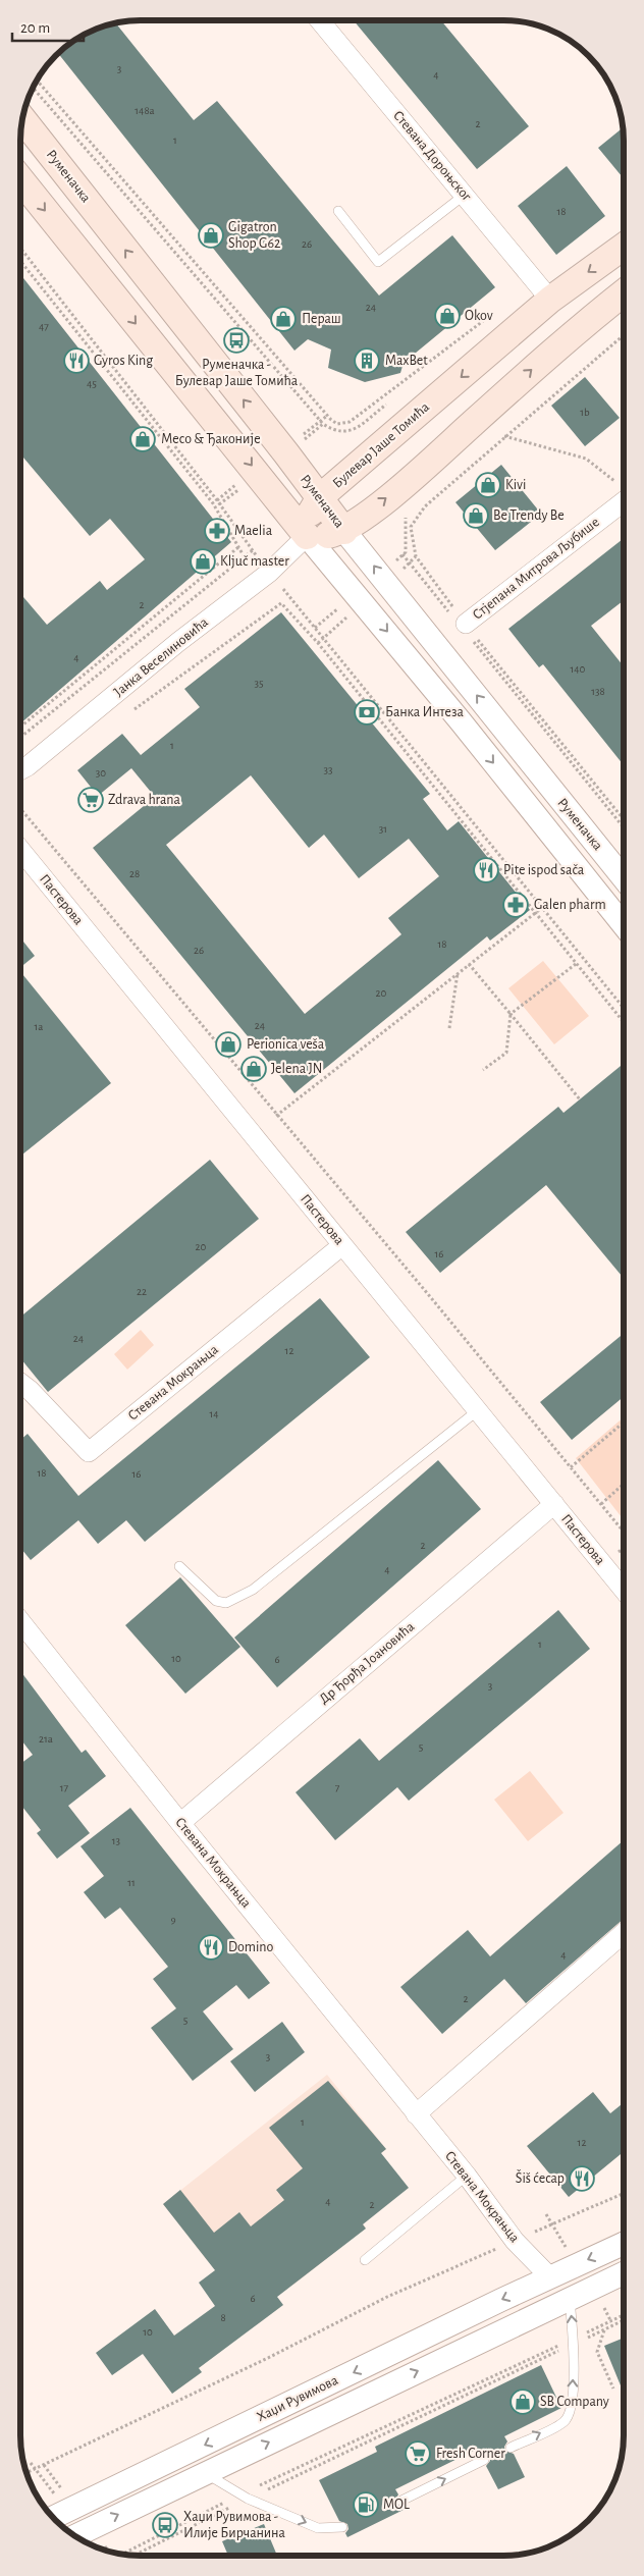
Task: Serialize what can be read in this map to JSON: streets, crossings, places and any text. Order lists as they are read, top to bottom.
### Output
{
  "streets": {
    "main road": ["Руменачка", "Булевар Јаше Томића"],
    "street": [
      "Стевана Дороњског",
      "Стјепана Митрова Љубише",
      "Јанка Веселиновића",
      "Пастерова",
      "Стевана Мокрањца",
      "Др Ђорђа Јоановића",
      "Хаџи Рувимова"
    ]
  },
  "crossings": [
    ["Стевана Дороњског", "Булевар Јаше Томића"],
    ["Руменачка", "Булевар Јаше Томића"],
    ["Руменачка", "Јанка Веселиновића"],
    ["Булевар Јаше Томића", "Јанка Веселиновића"],
    ["Пастерова", "Стевана Мокрањца"],
    ["Пастерова", "Др Ђорђа Јоановића"],
    ["Стевана Мокрањца", "Др Ђорђа Јоановића"],
    ["Стевана Мокрањца", "Хаџи Рувимова"]
  ],
  "places": {
    "shop": [
      "Gigatron Shop G62",
      "Okov",
      "Пераш",
      "Месо & Ђаконије",
      "Kivi",
      "Be Trendy Be",
      "Ključ master",
      "Perionica veša",
      "Jelena JN",
      "SB Company"
    ],
    "bus stop": ["Руменачка - Булевар Јаше Томића", "Хаџи Рувимова - Илије Бирчанина"],
    "restaurant": [
      "Gyros King",
      "Pite ispod sača",
      "Domino",
      "Šiš ćecap"
    ],
    "building": ["MaxBet"],
    "pharmacy": ["Maelia", "Galen pharm"],
    "bank": ["Банка Интеза"],
    "supermarket": ["Zdrava hrana", "Fresh Corner"],
    "fuel station": ["MOL"]
  },
  "house_numbers": [
    "3",
    "4",
    "148a",
    "2",
    "1",
    "18",
    "26",
    "24",
    "47",
    "45",
    "1b",
    "2",
    "4",
    "140",
    "35",
    "138",
    "1",
    "33",
    "30",
    "31",
    "28",
    "18",
    "26",
    "20",
    "24",
    "1a",
    "20",
    "16",
    "22",
    "24",
    "12",
    "14",
    "18",
    "16",
    "2",
    "4",
    "1",
    "10",
    "6",
    "3",
    "21a",
    "5",
    "17",
    "7",
    "13",
    "11",
    "9",
    "4",
    "2",
    "5",
    "3",
    "1",
    "12",
    "4",
    "2",
    "6",
    "8",
    "10"
  ],
  "scale_bar": "20 m"
}
